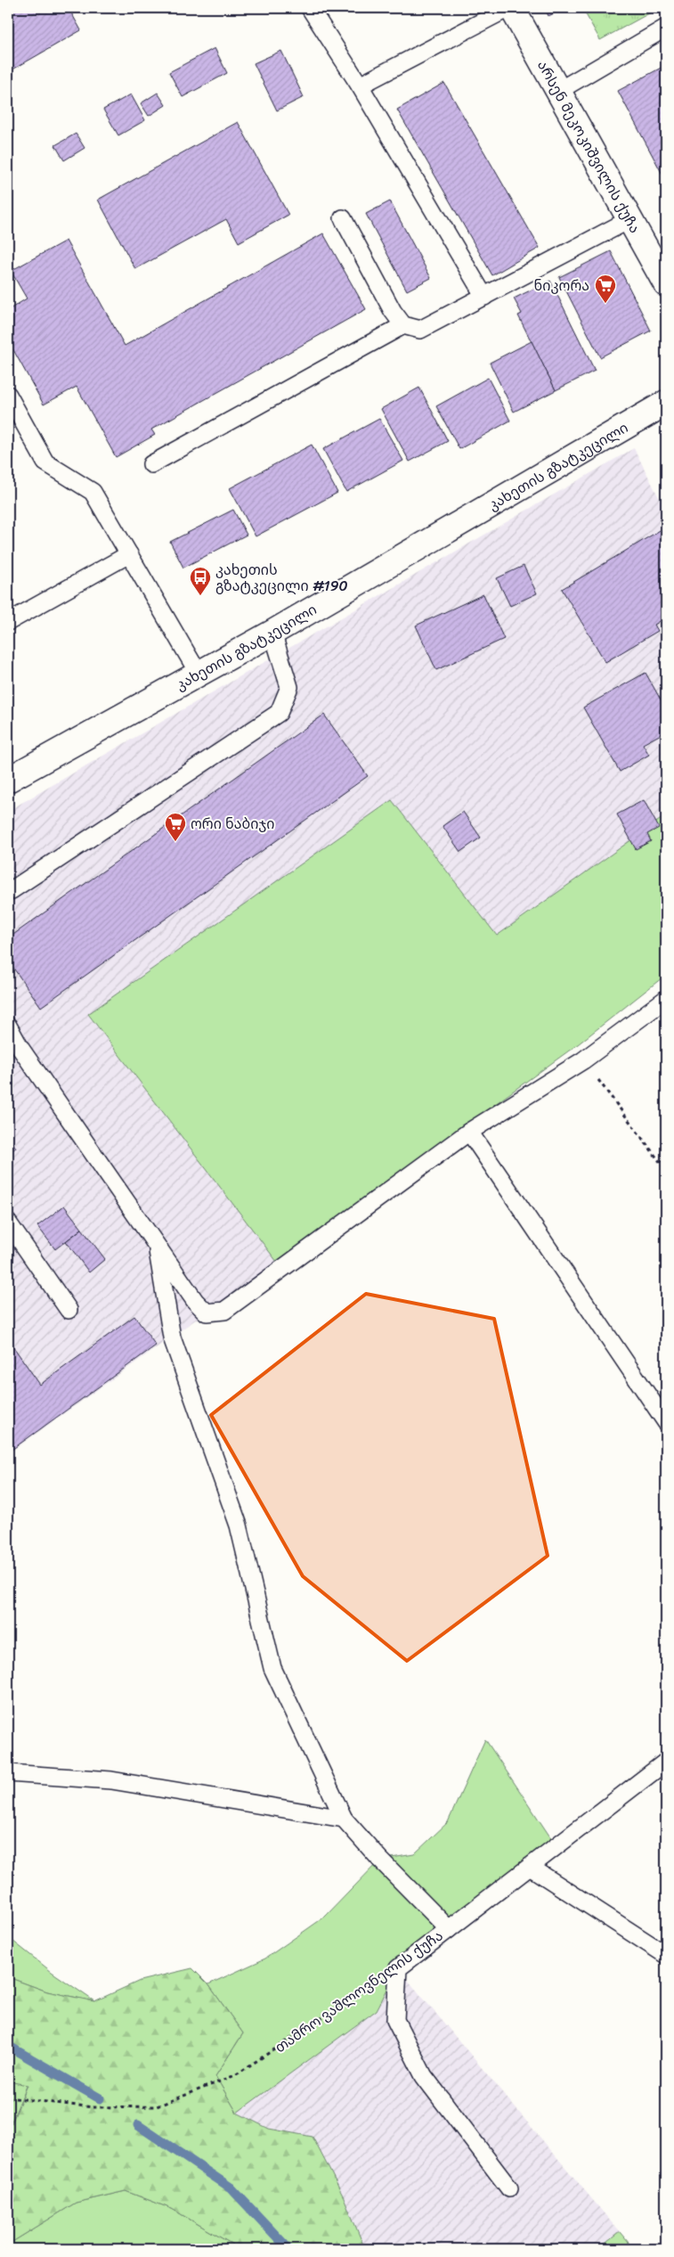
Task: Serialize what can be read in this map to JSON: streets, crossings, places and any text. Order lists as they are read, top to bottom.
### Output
{
  "streets": {
    "main road": ["არსენ მეკოკიშვილის ქუჩა", "კახეთის გზატკეცილი"],
    "lane": ["თამრო ვაშლოვნელის ქუჩა"]
  },
  "places": {
    "supermarket": ["ნიკორა", "ორი ნაბიჯი"],
    "bus stop": ["კახეთის გზატკეცილი #190"]
  }
}
